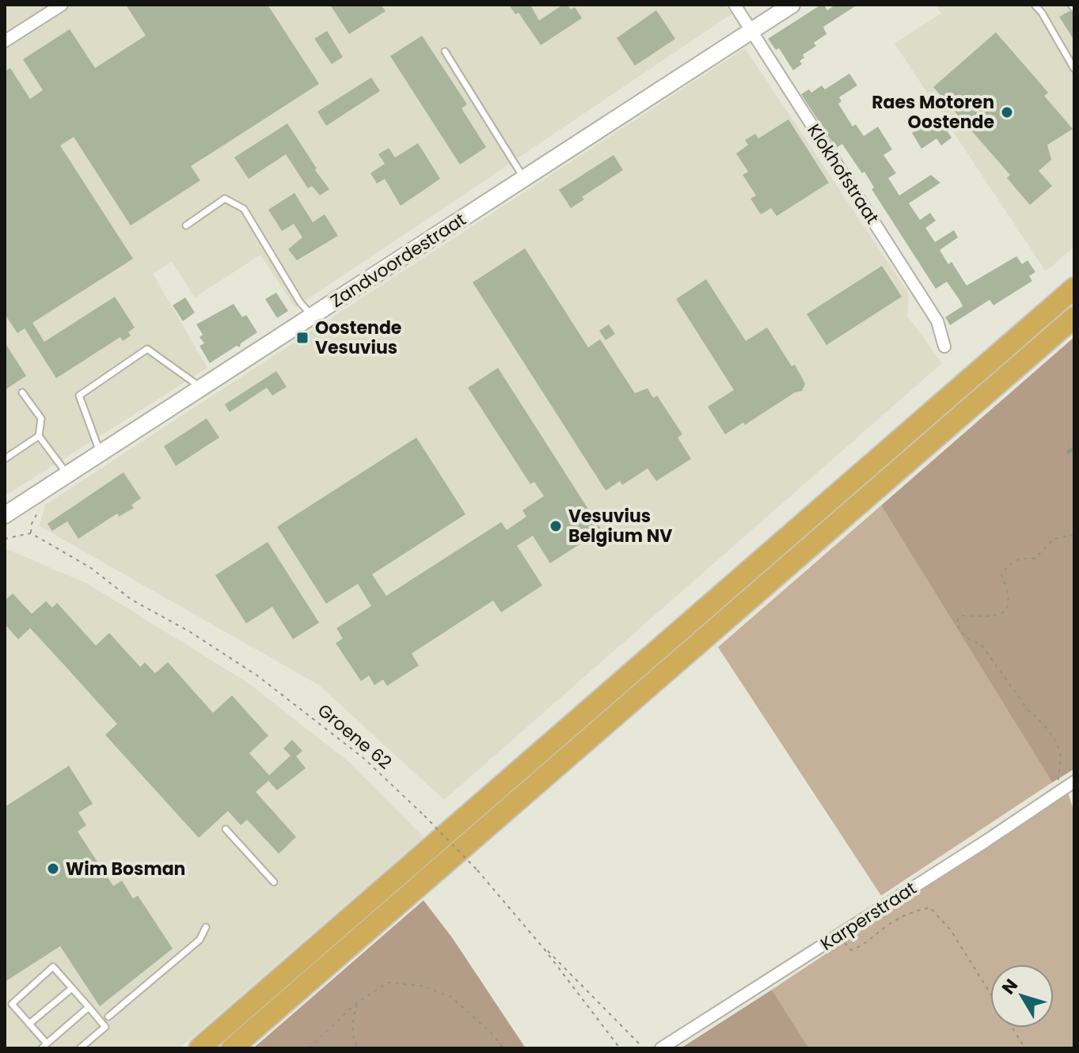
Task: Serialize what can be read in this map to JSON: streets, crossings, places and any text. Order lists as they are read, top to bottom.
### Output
{
  "streets": {
    "main road": ["Zandvoordestraat"],
    "street": ["Klokhofstraat", "Karperstraat"],
    "path": ["Groene 62"]
  },
  "crossings": [
    ["Klokhofstraat", "Zandvoordestraat"]
  ],
  "places": {
    "other": ["Raes Motoren Oostende", "Vesuvius Belgium NV", "Wim Bosman"],
    "transit": ["Oostende Vesuvius"]
  },
  "north": "top left"
}
